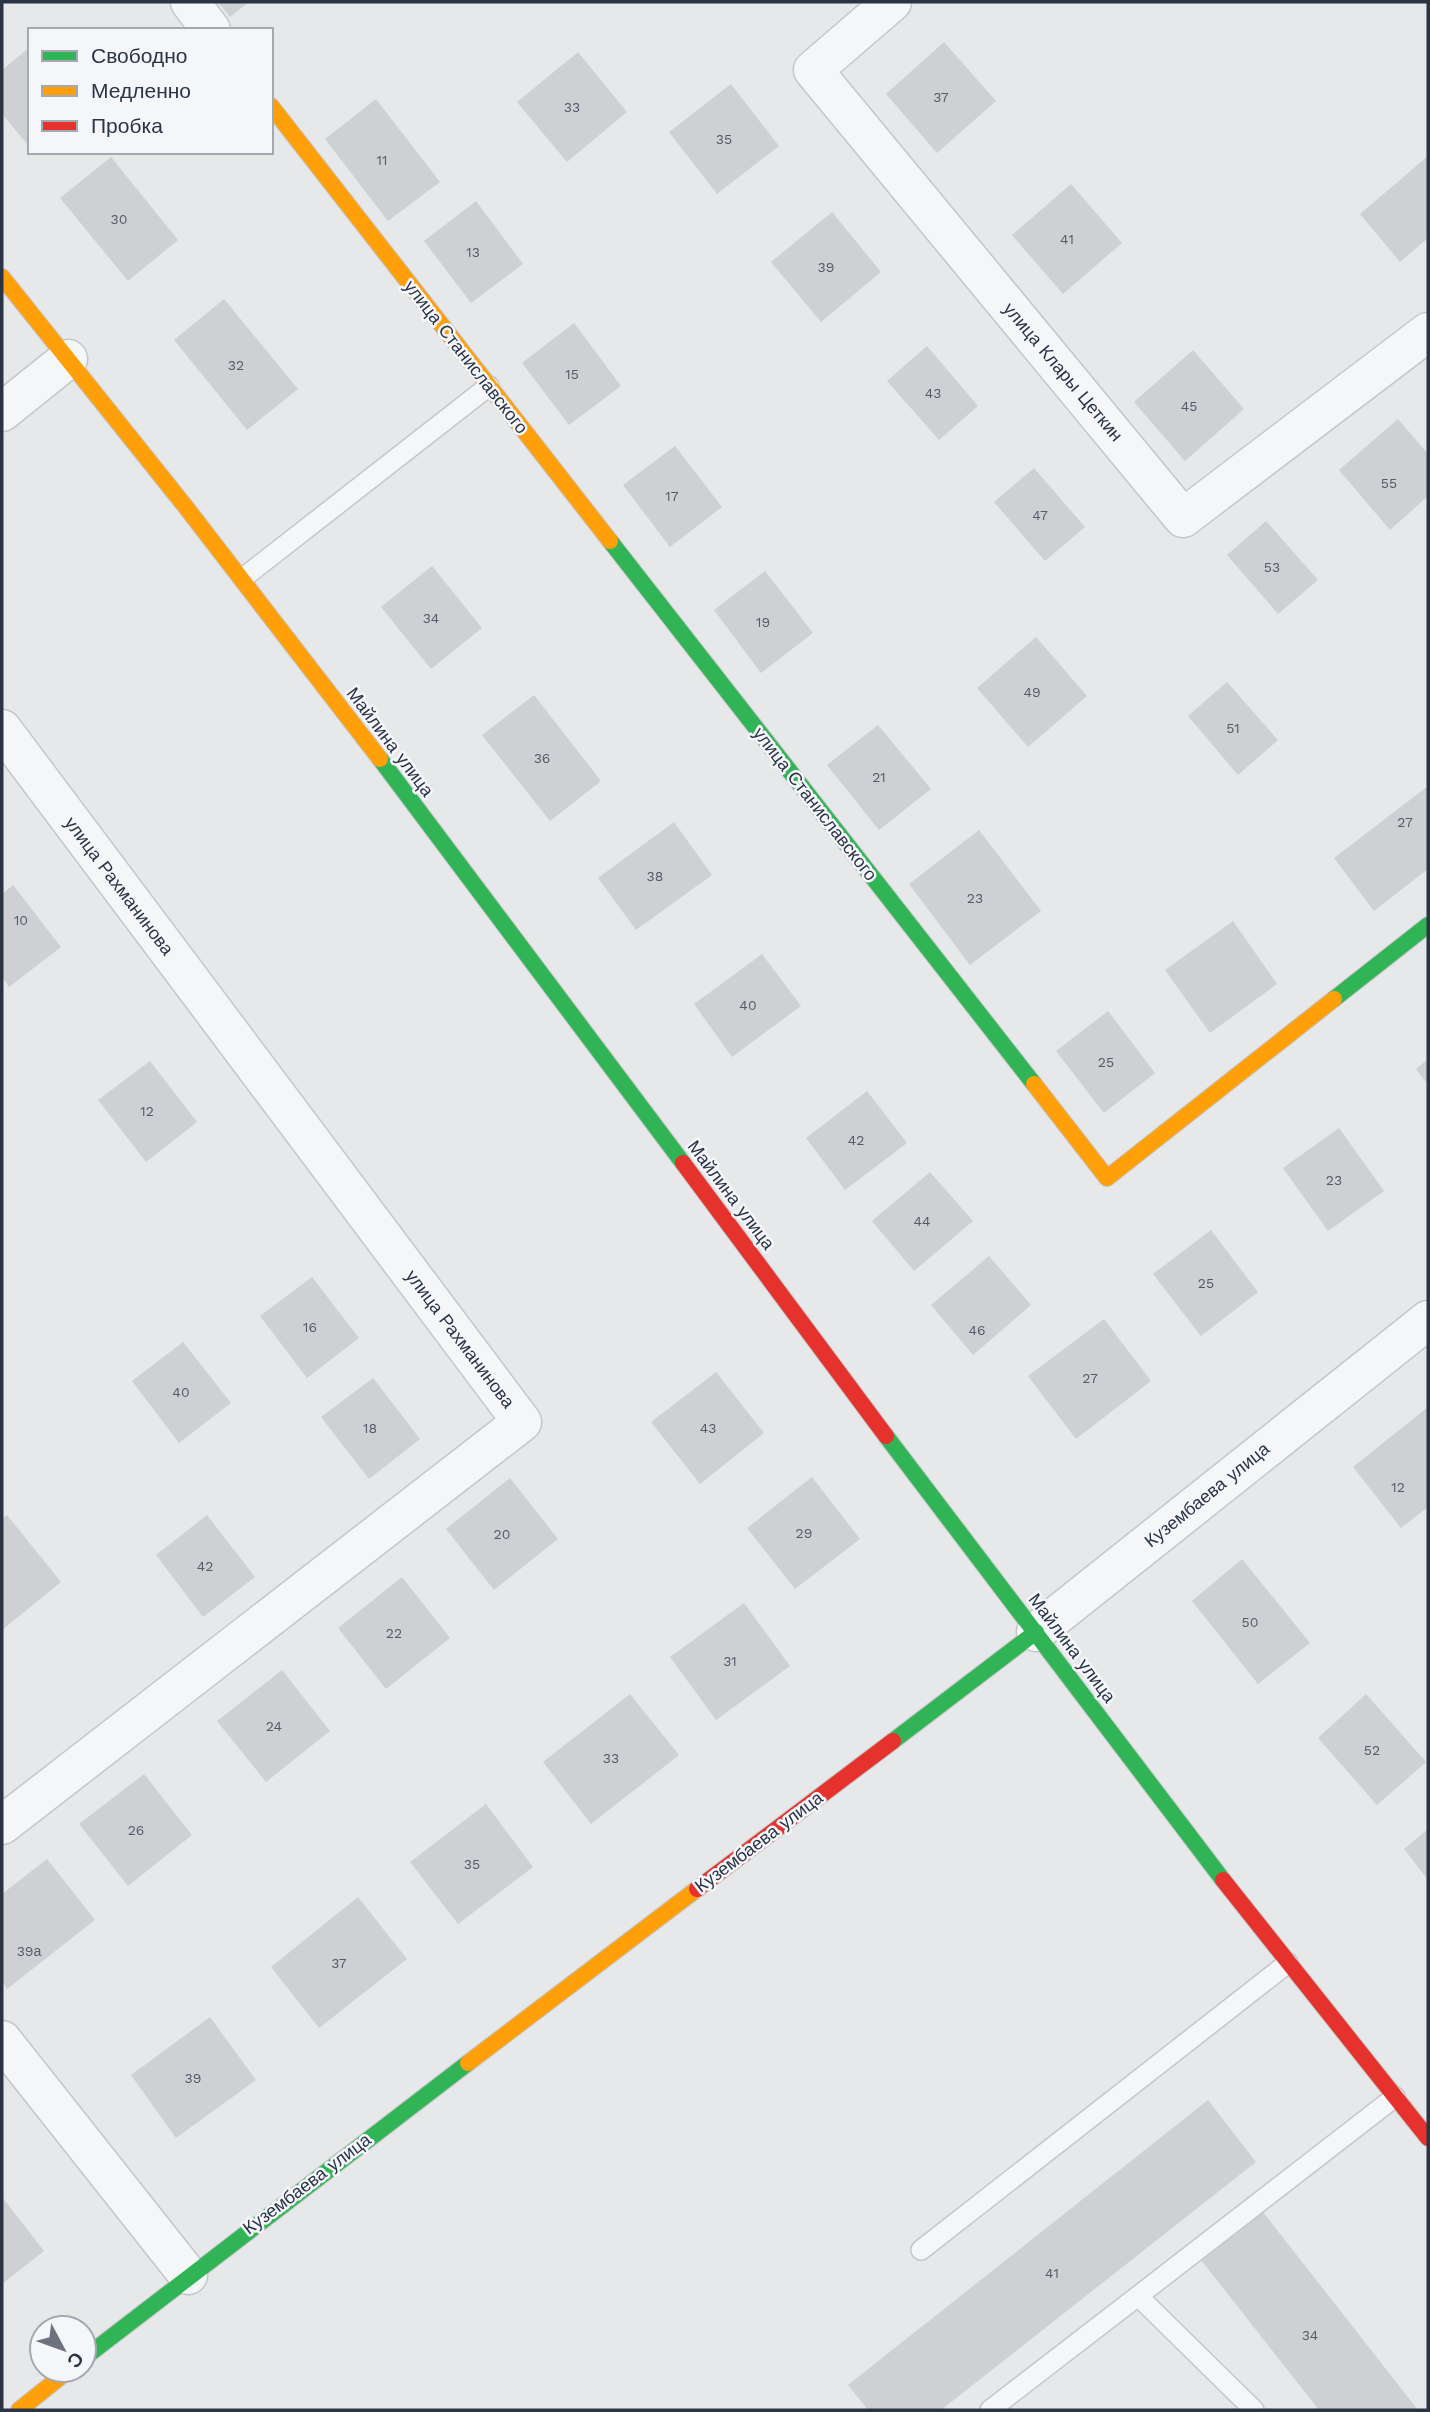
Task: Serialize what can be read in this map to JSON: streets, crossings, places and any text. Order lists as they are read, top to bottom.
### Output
{
  "streets": {
    "street": [
      "улица Станиславского",
      "улица Клары Цеткин",
      "Майлина улица",
      "улица Рахманинова",
      "Кузембаева улица"
    ]
  },
  "crossings": [
    ["Майлина улица", "Кузембаева улица"]
  ],
  "house_numbers": [
    "37",
    "33",
    "35",
    "11",
    "30",
    "41",
    "13",
    "39",
    "32",
    "15",
    "43",
    "45",
    "55",
    "17",
    "47",
    "53",
    "34",
    "19",
    "49",
    "51",
    "36",
    "21",
    "27",
    "38",
    "23",
    "10",
    "40",
    "25",
    "12",
    "42",
    "23",
    "44",
    "25",
    "16",
    "46",
    "27",
    "40",
    "18",
    "43",
    "12",
    "29",
    "20",
    "42",
    "50",
    "22",
    "31",
    "24",
    "52",
    "33",
    "26",
    "35",
    "39а",
    "37",
    "39",
    "41",
    "34"
  ],
  "legend": ["Свободно", "Медленно", "Пробка"],
  "north": "bottom right"
}
